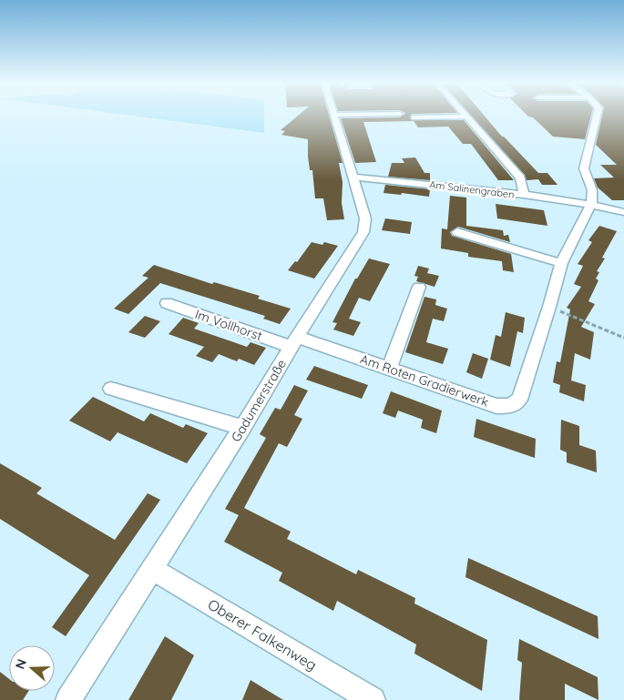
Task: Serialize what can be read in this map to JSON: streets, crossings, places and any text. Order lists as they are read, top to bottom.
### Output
{
  "streets": {
    "street": [
      "Am Salinengraben",
      "Im Vollhorst",
      "Am Roten Gradierwerk",
      "Gadumerstraße",
      "Oberer Falkenweg"
    ]
  },
  "crossings": [
    ["Am Salinengraben", "Am Roten Gradierwerk"],
    ["Am Salinengraben", "Gadumerstraße"],
    ["Im Vollhorst", "Am Roten Gradierwerk"],
    ["Im Vollhorst", "Gadumerstraße"],
    ["Am Roten Gradierwerk", "Gadumerstraße"],
    ["Gadumerstraße", "Oberer Falkenweg"]
  ],
  "north": "left"
}
